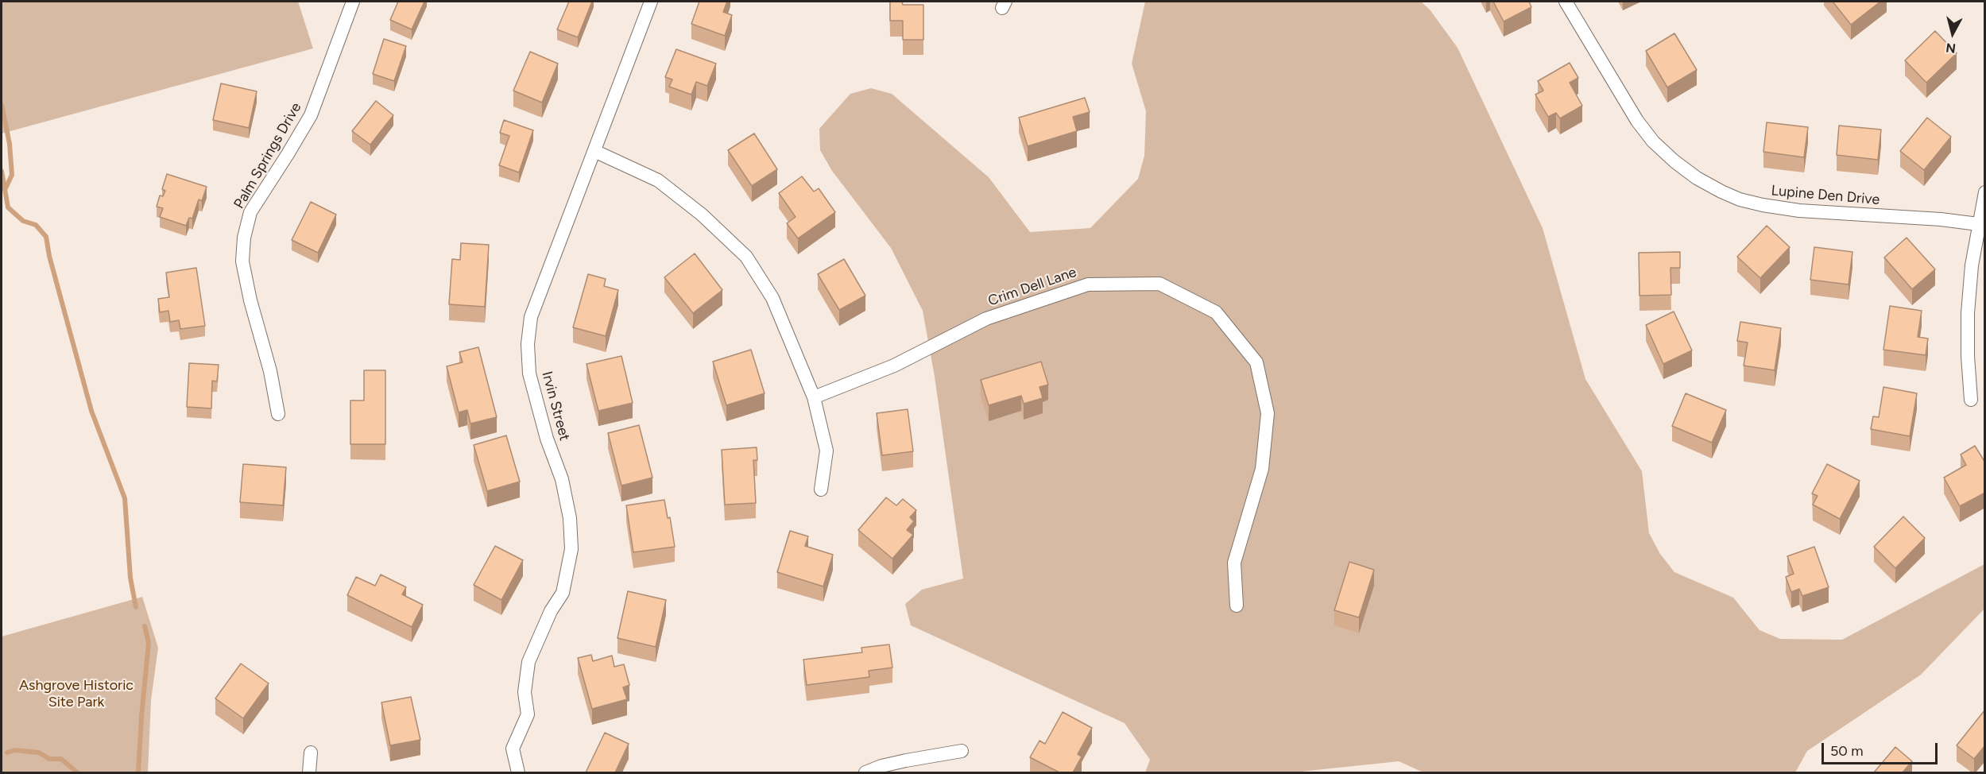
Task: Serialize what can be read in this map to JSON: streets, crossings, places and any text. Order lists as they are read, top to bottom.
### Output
{
  "streets": {
    "street": [
      "Palm Springs Drive",
      "Lupine Den Drive",
      "Crim Dell Lane",
      "Irvin Street"
    ]
  },
  "parks": ["Ashgrove Historic Site Park"],
  "scale_bar": "50 m",
  "north": "bottom"
}
